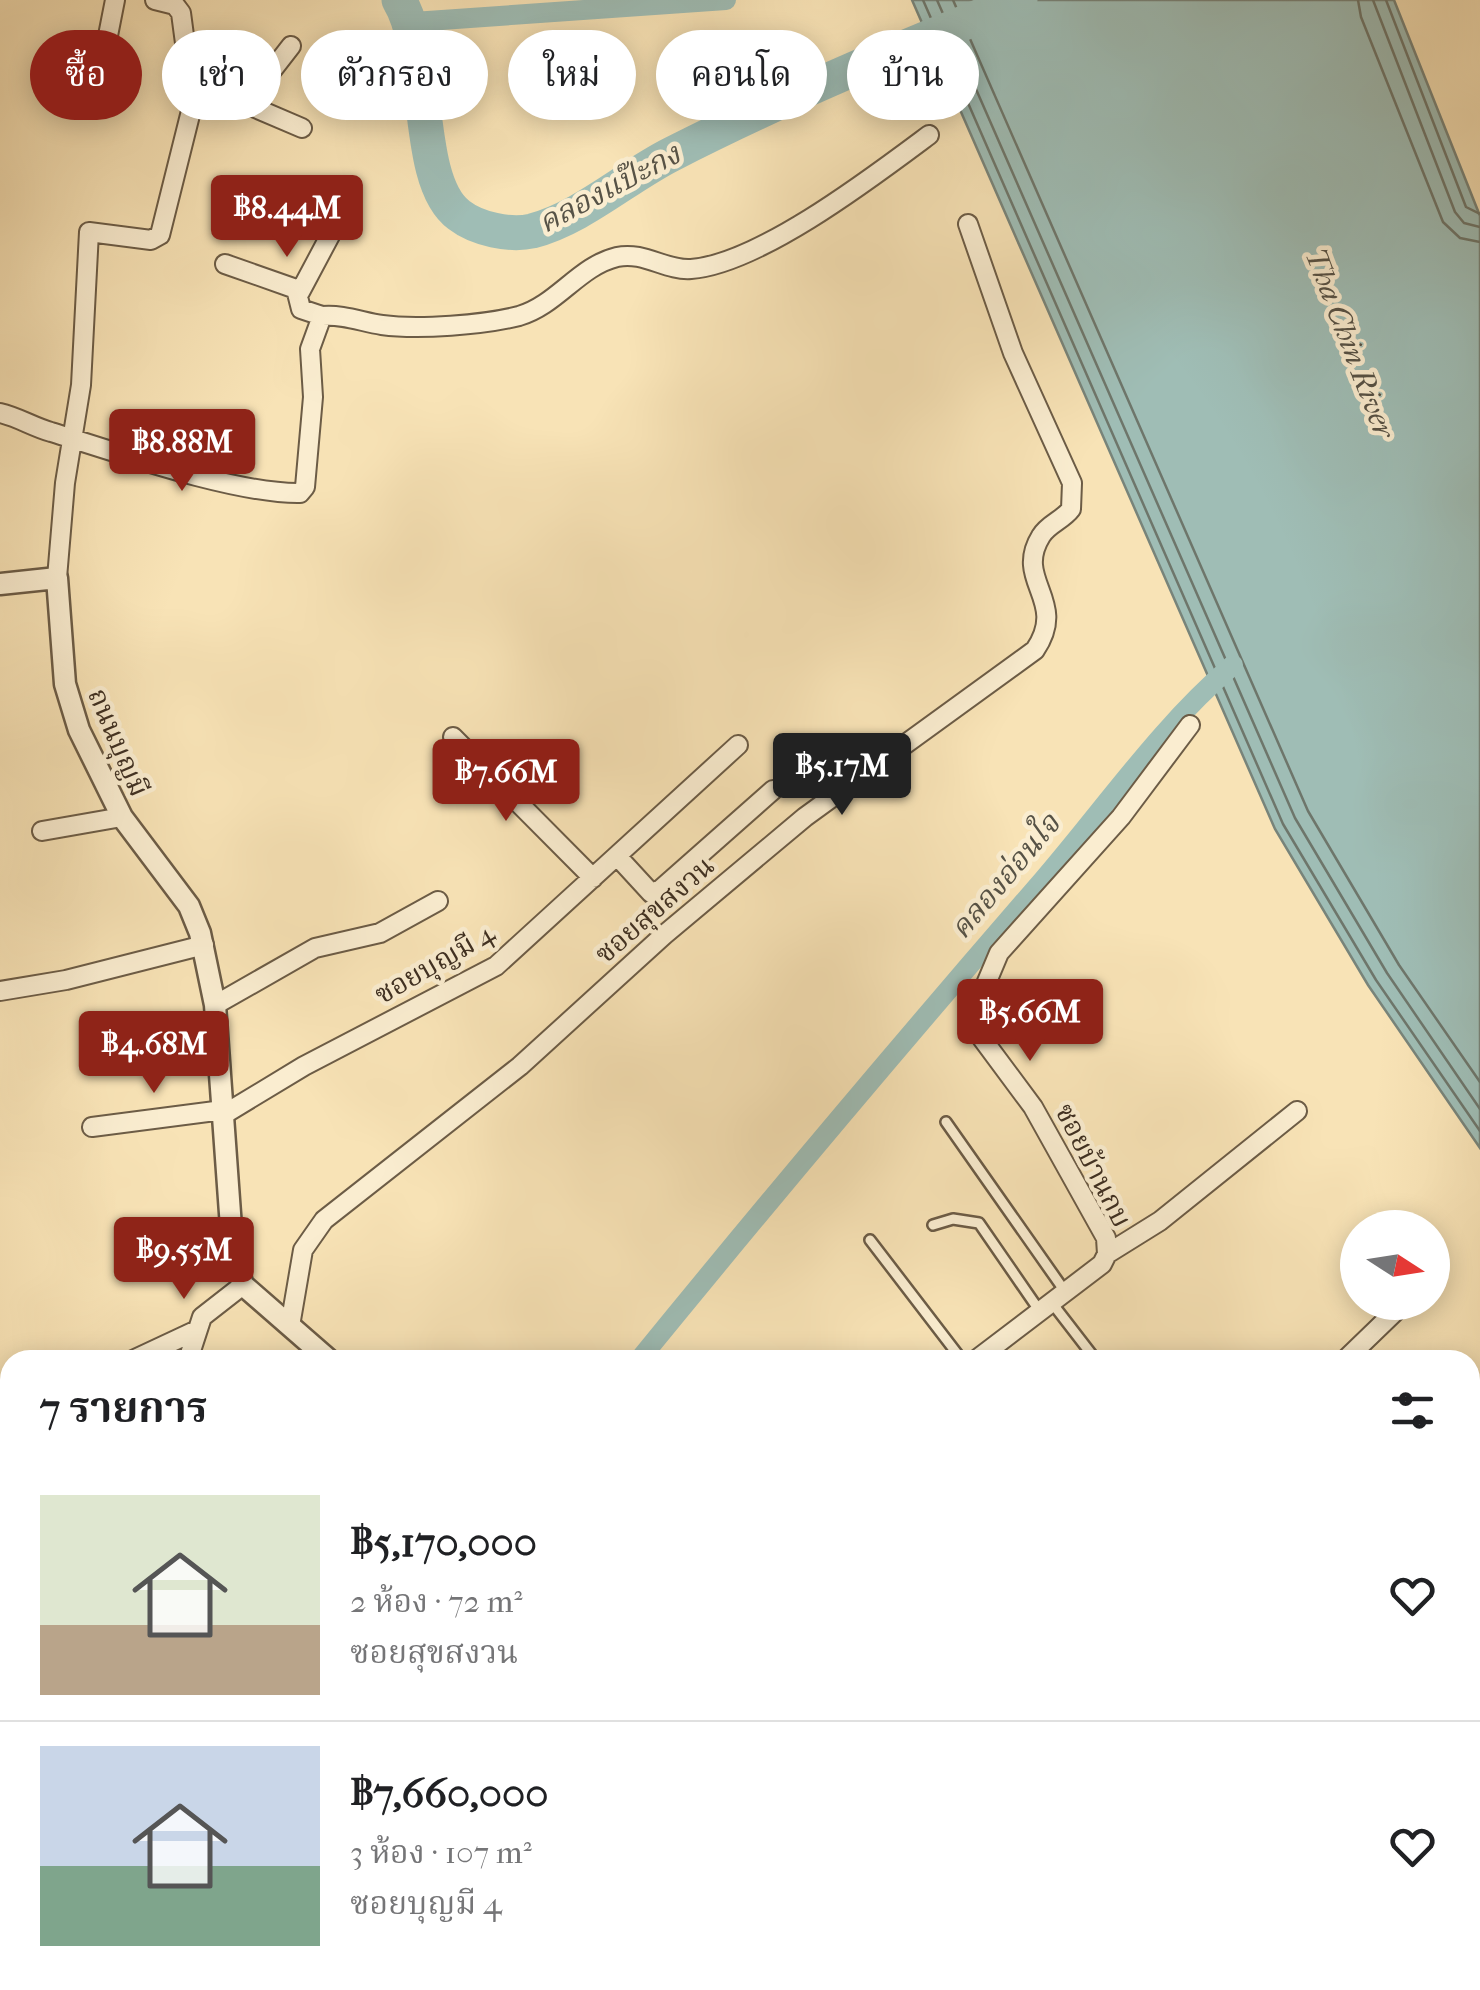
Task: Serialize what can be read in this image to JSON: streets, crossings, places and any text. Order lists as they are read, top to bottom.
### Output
{
  "streets": {
    "street": [
      "ถนนบุญมี",
      "ซอยสุขสงวน",
      "ซอยบุญมี 4",
      "ซอยบ้านกบ"
    ]
  },
  "crossings": [
    ["ถนนบุญมี", "ซอยบุญมี 4"]
  ],
  "water": ["คลองแป๊ะกง", "Tha Chin River", "คลองอ่อนใจ"],
  "north": "right",
  "page": {
    "chip": [
      "ซื้อ",
      "เช่า",
      "ตัวกรอง",
      "ใหม่",
      "คอนโด",
      "บ้าน"
    ],
    "price": [
      "฿8.44M",
      "฿8.88M",
      "฿5.17M",
      "฿7.66M",
      "฿5.66M",
      "฿4.68M",
      "฿9.55M"
    ],
    "heading": "7 รายการ",
    "list": [
      {
        "name": "฿5,170,000",
        "note": "2 ห้อง · 72 m² · ซอยสุขสงวน"
      },
      {
        "name": "฿7,660,000",
        "note": "3 ห้อง · 107 m² · ซอยบุญมี 4"
      }
    ]
  }
}
